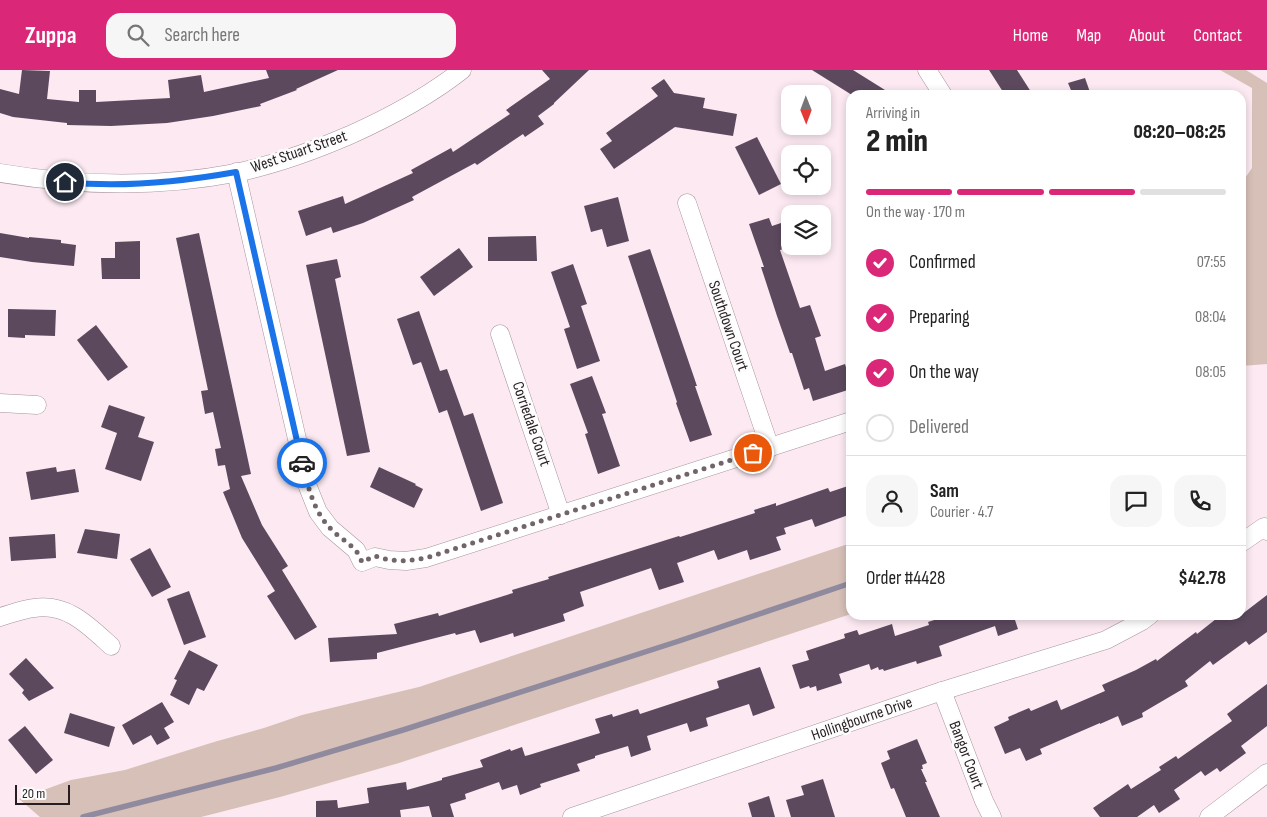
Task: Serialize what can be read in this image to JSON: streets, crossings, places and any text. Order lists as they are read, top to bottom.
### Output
{
  "streets": {
    "street": [
      "West Stuart Street",
      "Southdown Court",
      "Corriedale Court",
      "Hollingbourne Drive",
      "Bangor Court"
    ]
  },
  "crossings": [
    ["Hollingbourne Drive", "Bangor Court"]
  ],
  "scale_bar": "20 m",
  "north": "bottom",
  "page": {
    "header": "Zuppa",
    "search": "Search here",
    "nav": [
      "Home",
      "Map",
      "About",
      "Contact"
    ],
    "heading": ["2 min", "Arriving in", "08:20–08:25"],
    "panel": [
      "Sam",
      "Courier · 4.7",
      "Order #4428",
      "$42.78"
    ],
    "bar": "On the way · 170 m",
    "list": [
      ["Confirmed", "07:55"],
      ["Preparing", "08:04"],
      ["On the way", "08:05"],
      "Delivered"
    ],
    "scale": "20 m"
  }
}
